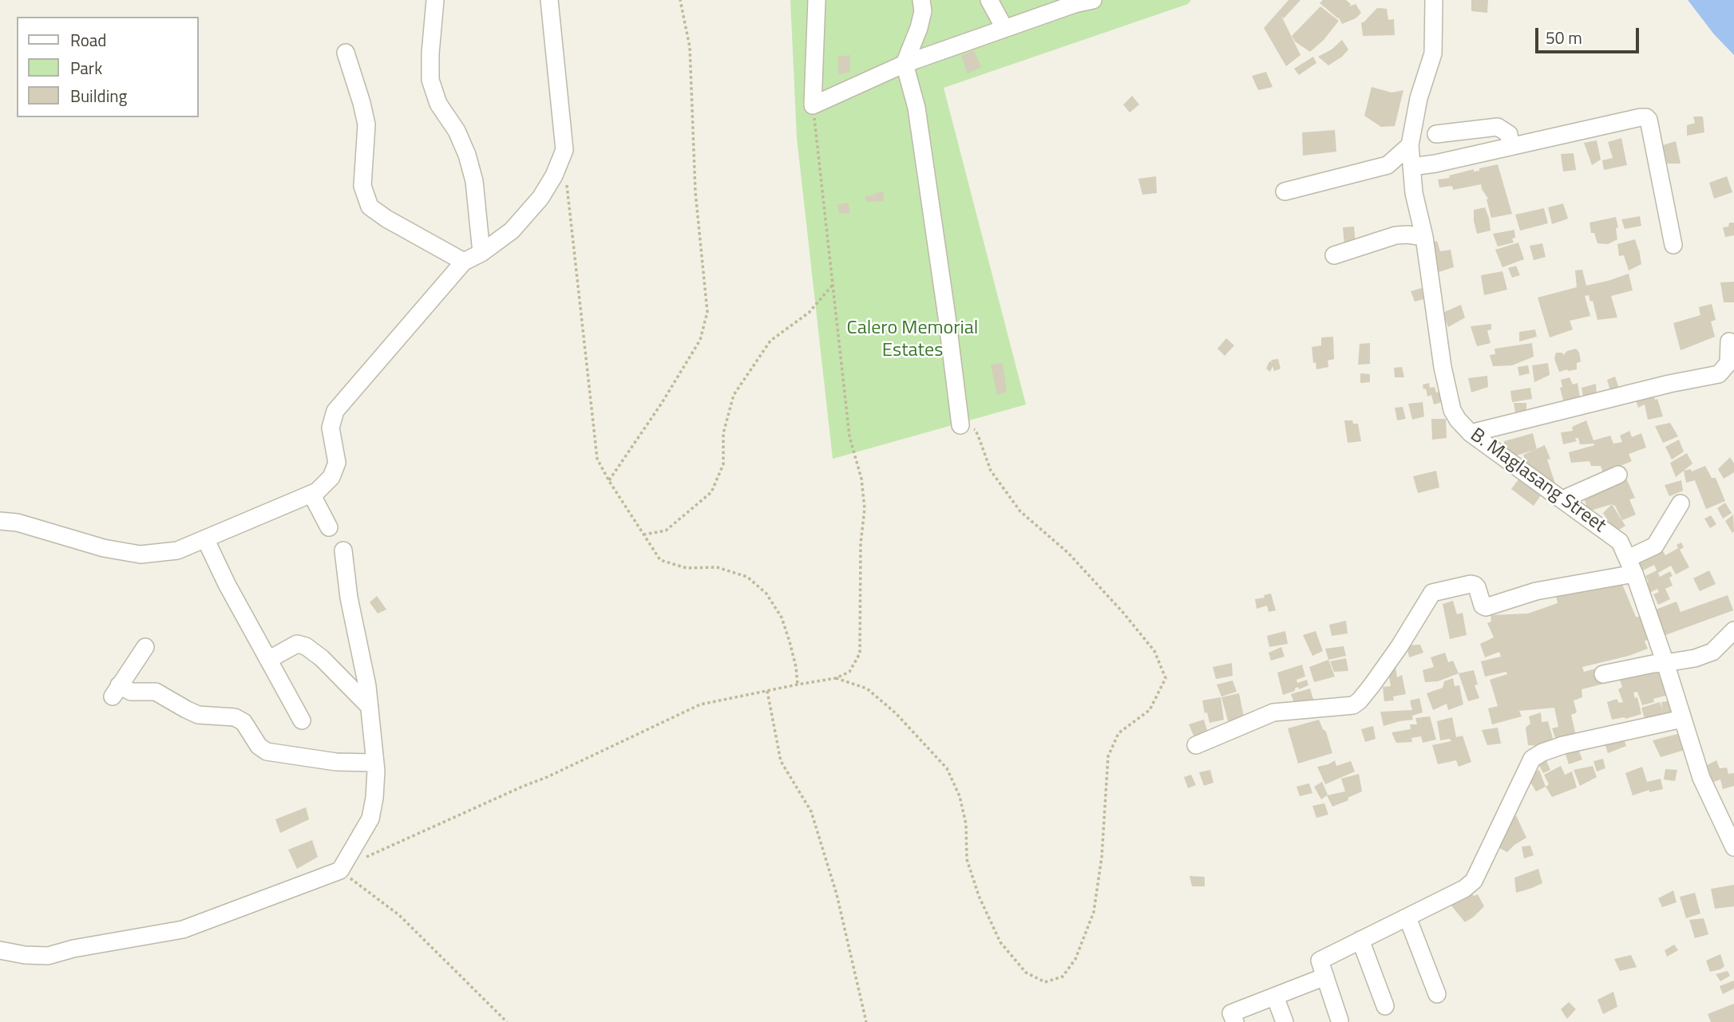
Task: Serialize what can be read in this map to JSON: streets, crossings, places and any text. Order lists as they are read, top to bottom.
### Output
{
  "streets": {
    "street": ["B. Maglasang Street"]
  },
  "parks": ["Calero Memorial Estates"],
  "legend": ["Road", "Park", "Building"],
  "scale_bar": "50 m"
}
